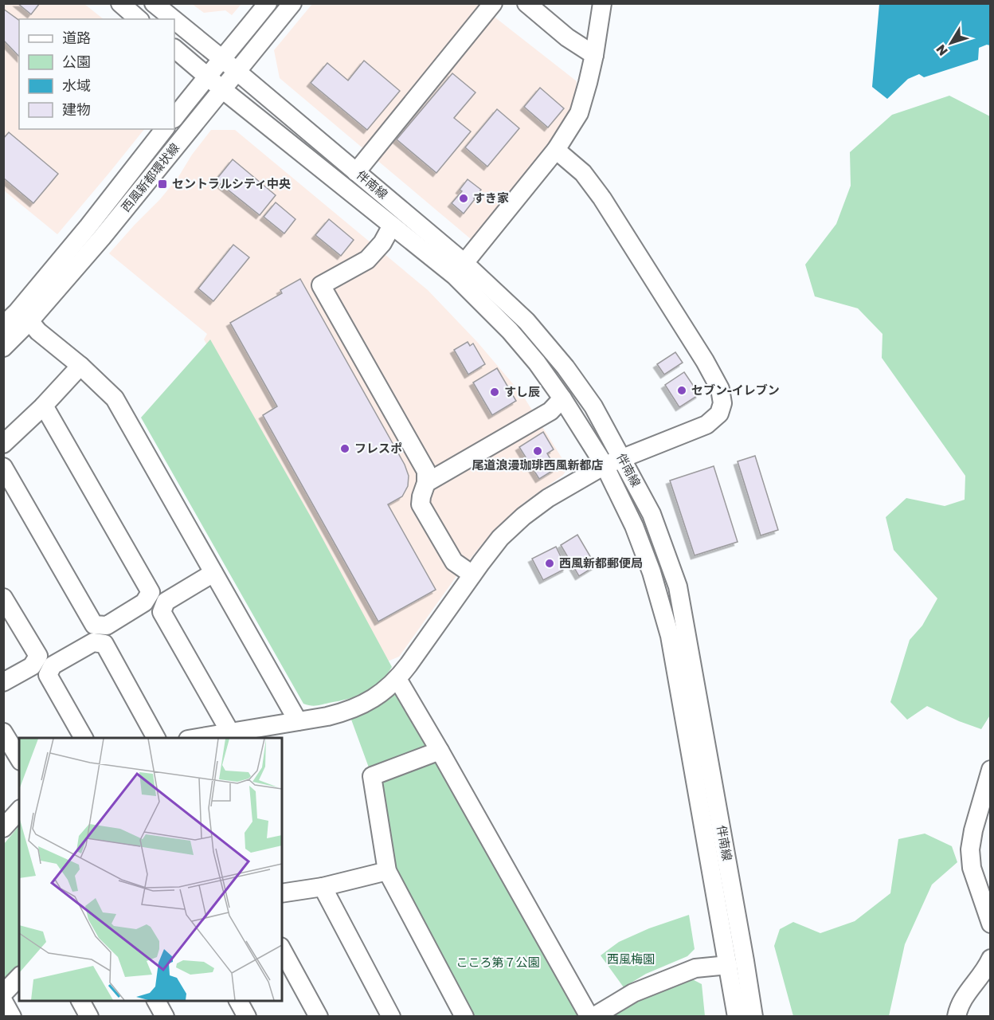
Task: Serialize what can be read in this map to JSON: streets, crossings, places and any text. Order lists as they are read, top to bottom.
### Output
{
  "streets": {
    "street": ["西風新都環状線", "伴南線"]
  },
  "crossings": [
    ["西風新都環状線", "伴南線"]
  ],
  "parks": ["西風梅園", "こころ第７公園"],
  "places": {
    "transit": ["セントラルシティ中央"],
    "other": [
      "すき家",
      "セブン-イレブン",
      "すし辰",
      "フレスポ",
      "尾道浪漫珈琲西風新都店",
      "西風新都郵便局"
    ]
  },
  "legend": [
    "道路",
    "公園",
    "水域",
    "建物"
  ],
  "north": "bottom left"
}
